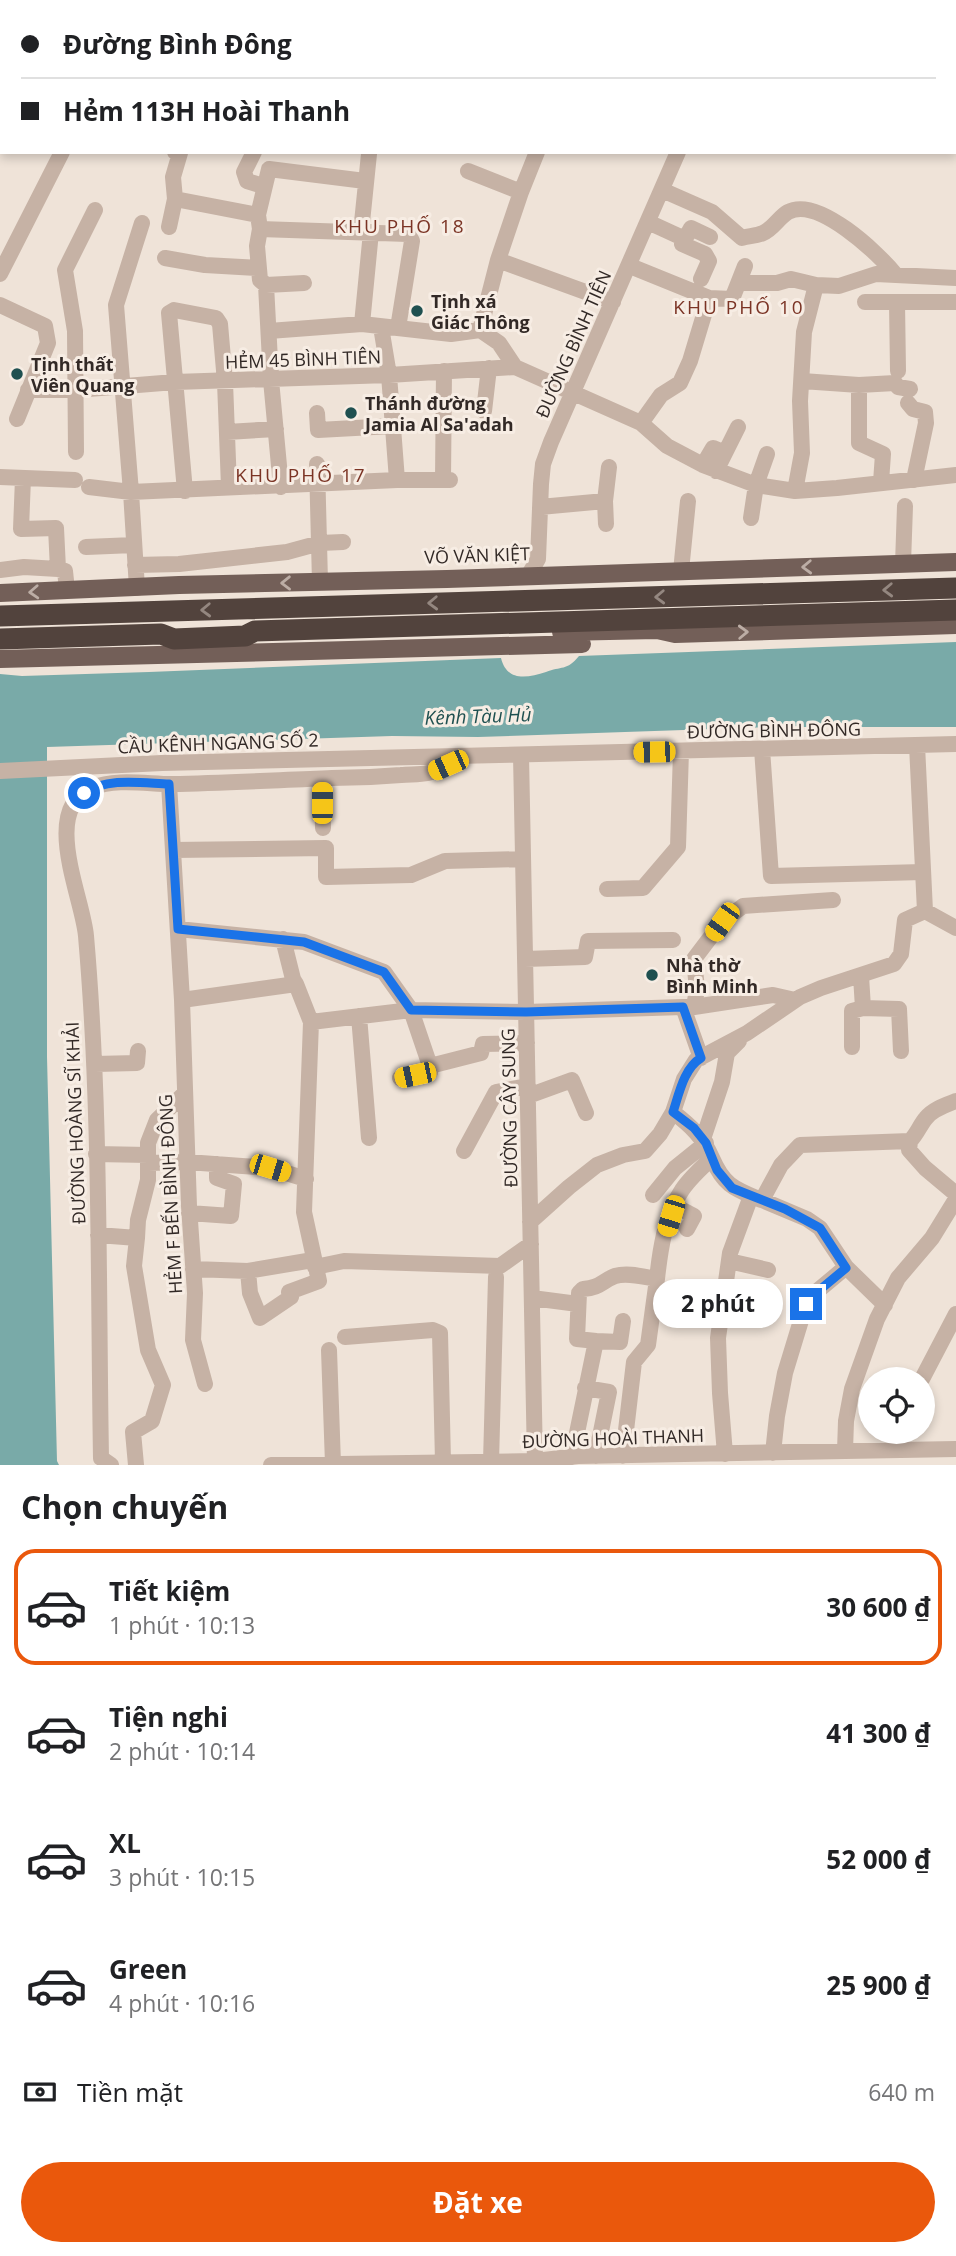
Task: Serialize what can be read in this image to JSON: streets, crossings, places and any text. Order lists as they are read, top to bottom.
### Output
{
  "streets": {
    "main road": ["VÕ VĂN KIỆT"],
    "street": [
      "ĐƯỜNG BÌNH TIÊN",
      "HẺM 45 BÌNH TIÊN",
      "ĐƯỜNG BÌNH ĐÔNG",
      "CẦU KÊNH NGANG SỐ 2",
      "ĐƯỜNG CÂY SUNG",
      "ĐƯỜNG HOÀNG SĨ KHẢI",
      "HẺM F BẾN BÌNH ĐÔNG",
      "ĐƯỜNG HOÀI THANH"
    ]
  },
  "crossings": [
    ["ĐƯỜNG BÌNH TIÊN", "HẺM 45 BÌNH TIÊN"],
    ["ĐƯỜNG BÌNH TIÊN", "VÕ VĂN KIỆT"],
    ["ĐƯỜNG BÌNH ĐÔNG", "CẦU KÊNH NGANG SỐ 2"],
    ["ĐƯỜNG BÌNH ĐÔNG", "ĐƯỜNG CÂY SUNG"],
    ["ĐƯỜNG BÌNH ĐÔNG", "ĐƯỜNG HOÀNG SĨ KHẢI"],
    ["ĐƯỜNG BÌNH ĐÔNG", "HẺM F BẾN BÌNH ĐÔNG"],
    ["ĐƯỜNG CÂY SUNG", "ĐƯỜNG HOÀI THANH"]
  ],
  "districts": ["KHU PHỐ 18", "KHU PHỐ 10", "KHU PHỐ 17"],
  "water": ["Kênh Tàu Hủ"],
  "places": [
    "Tịnh xá Giác Thông",
    "Tịnh thất Viên Quang",
    "Thánh đường Jamia Al Sa'adah",
    "Nhà thờ Bình Minh"
  ],
  "page": {
    "banner": ["Đường Bình Đông", "Hẻm 113H Hoài Thanh"],
    "bubble": "2 phút",
    "heading": "Chọn chuyến",
    "list": [
      {
        "name": "Tiết kiệm",
        "note": "1 phút · 10:13",
        "value": "30 600 ₫"
      },
      {
        "name": "Tiện nghi",
        "note": "2 phút · 10:14",
        "value": "41 300 ₫"
      },
      {
        "name": "XL",
        "note": "3 phút · 10:15",
        "value": "52 000 ₫"
      },
      {
        "name": "Green",
        "note": "4 phút · 10:16",
        "value": "25 900 ₫"
      }
    ],
    "pay": ["Tiền mặt", "640 m"],
    "buttons": "Đặt xe"
  }
}
